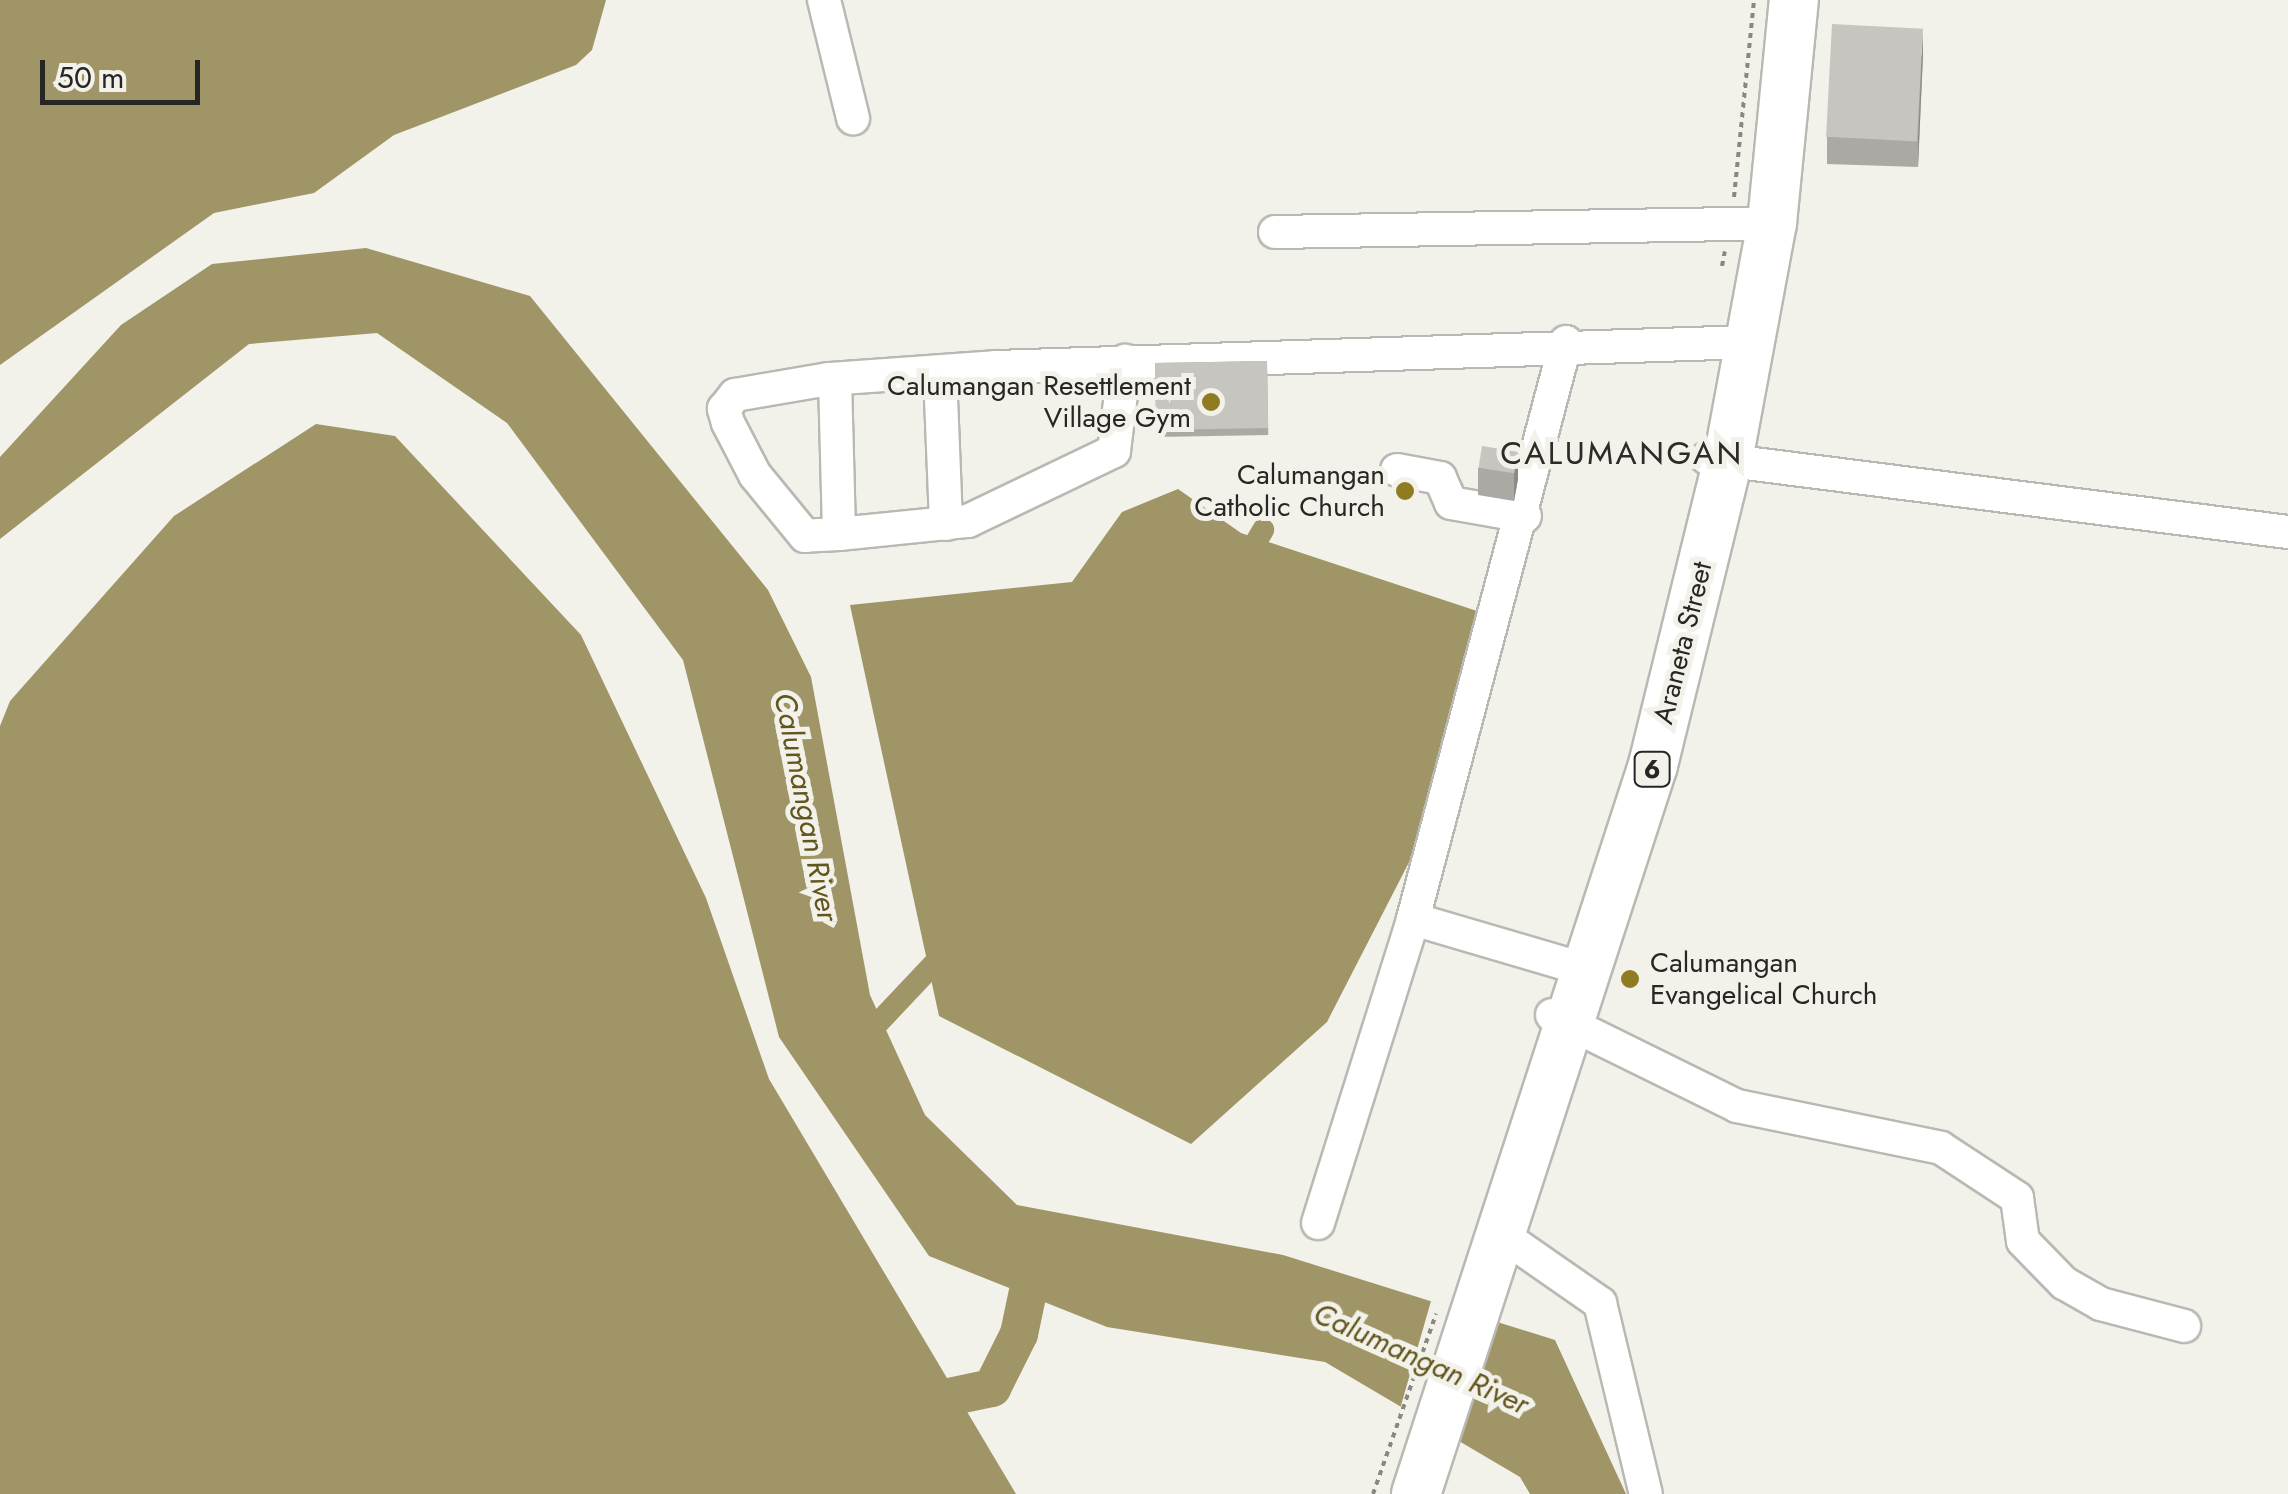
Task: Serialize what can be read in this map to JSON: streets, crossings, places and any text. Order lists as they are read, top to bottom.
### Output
{
  "districts": ["CALUMANGAN"],
  "water": ["Calumangan River"],
  "places": ["Calumangan Resettlement Village Gym", "Calumangan Catholic Church", "Calumangan Evangelical Church"],
  "scale_bar": "50 m"
}
